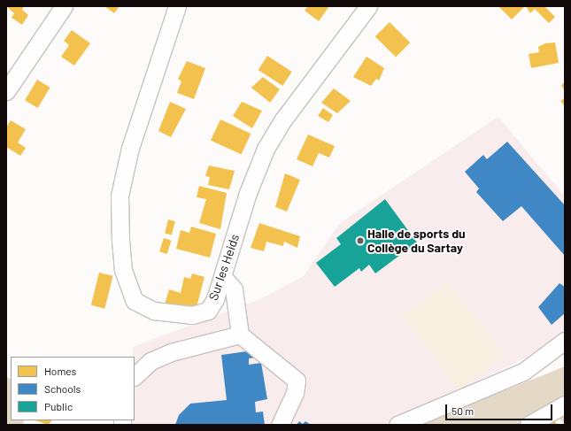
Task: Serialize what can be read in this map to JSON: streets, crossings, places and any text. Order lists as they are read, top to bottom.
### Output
{
  "streets": {
    "street": ["Sur les Heids"]
  },
  "places": ["Halle de sports du Collège du Sartay"],
  "legend": ["Homes", "Schools", "Public"],
  "scale_bar": "50 m"
}
